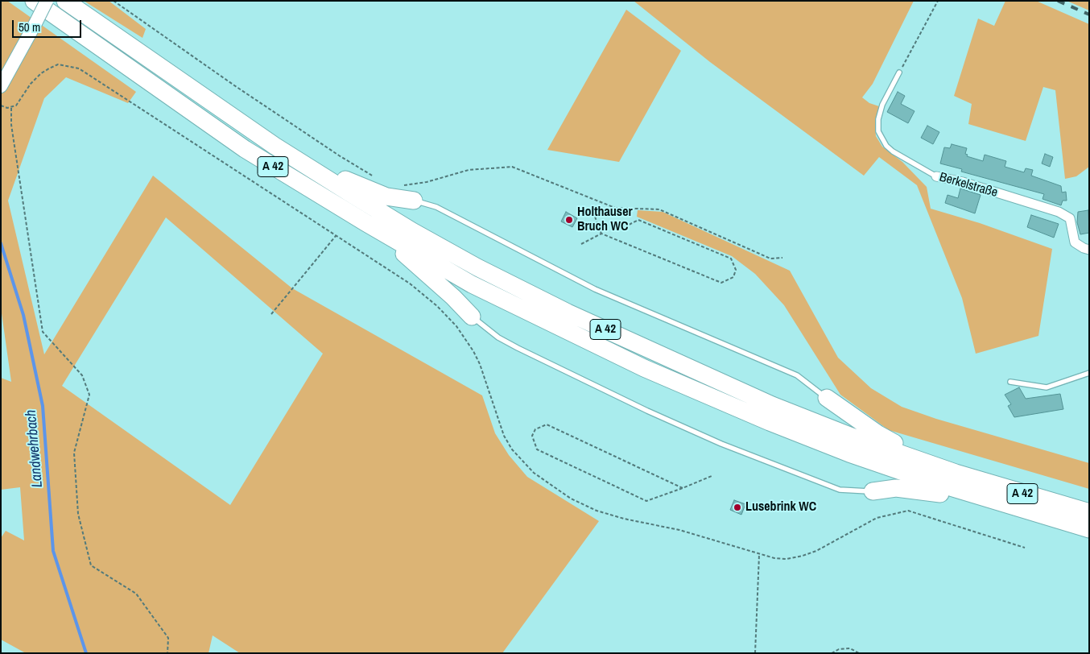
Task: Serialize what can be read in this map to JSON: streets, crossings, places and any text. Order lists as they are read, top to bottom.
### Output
{
  "streets": {
    "highway": ["A 42"],
    "street": ["Berkelstraße"]
  },
  "water": ["Landwehrbach"],
  "places": ["Holthauser Bruch WC", "Lusebrink WC"],
  "scale_bar": "50 m"
}
